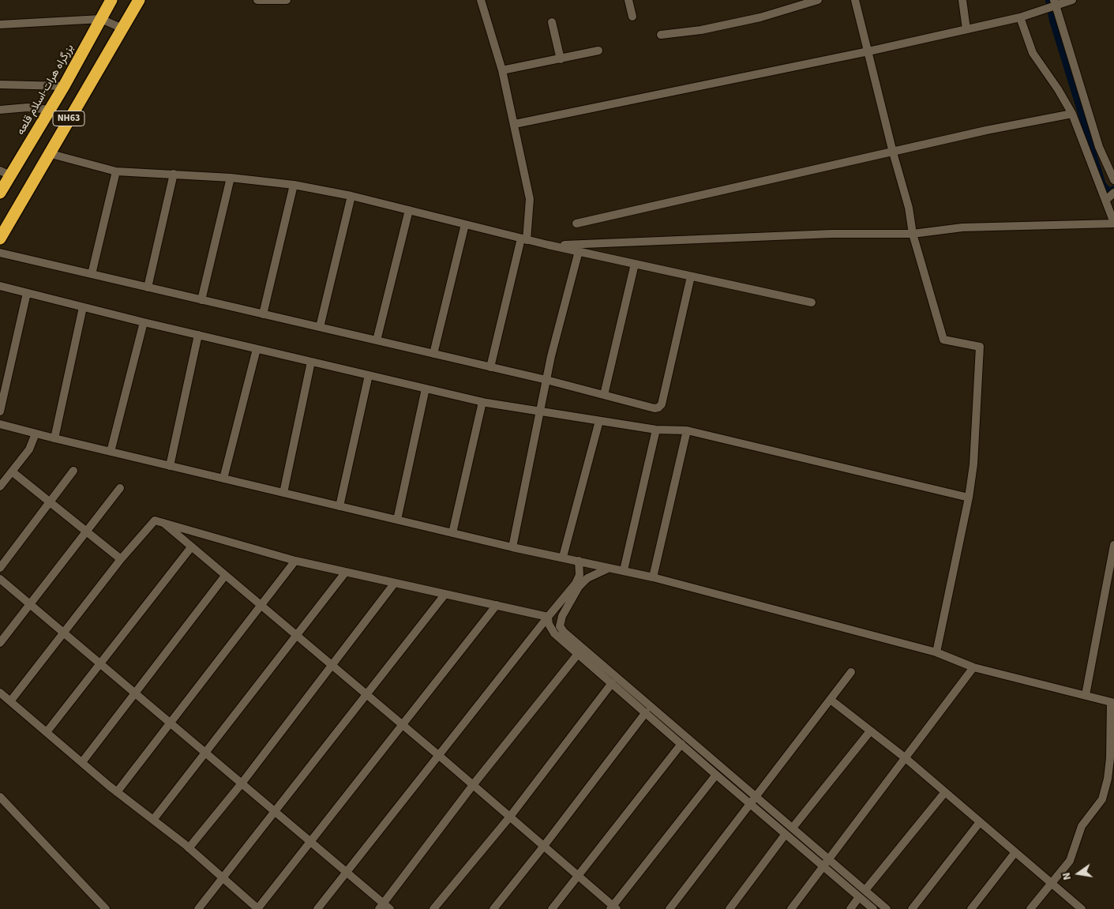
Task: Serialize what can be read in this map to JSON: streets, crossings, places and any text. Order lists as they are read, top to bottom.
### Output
{
  "streets": {
    "highway": ["بزرگراه هرات-اسلام قلعه", "NH63"]
  },
  "north": "left"
}
